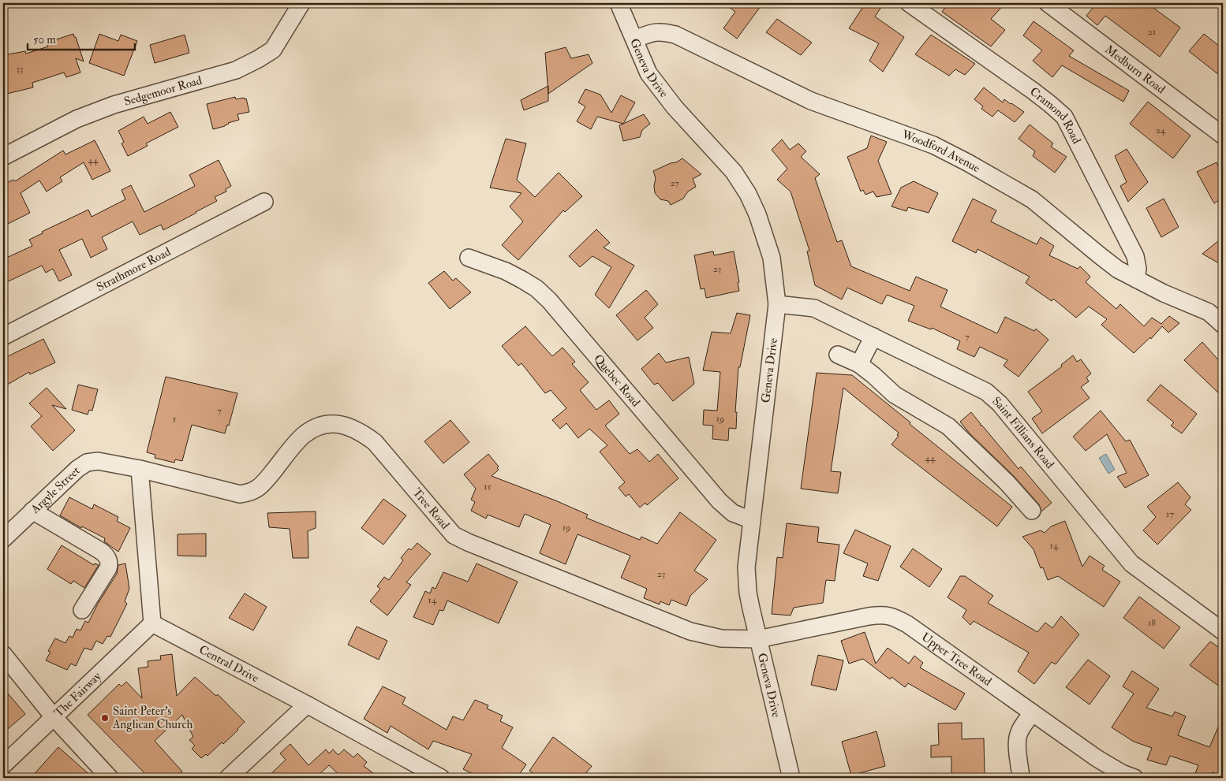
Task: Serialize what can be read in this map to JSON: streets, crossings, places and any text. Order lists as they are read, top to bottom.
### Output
{
  "streets": {
    "street": [
      "Geneva Drive",
      "Medburn Road",
      "Sedgemoor Road",
      "Cramond Road",
      "Woodford Avenue",
      "Strathmore Road",
      "Quebec Road",
      "Saint Fillians Road",
      "Argyle Street",
      "Tree Road",
      "Upper Tree Road",
      "Central Drive",
      "The Fairway"
    ]
  },
  "crossings": [
    ["Geneva Drive", "Woodford Avenue"],
    ["Geneva Drive", "Quebec Road"],
    ["Geneva Drive", "Saint Fillians Road"],
    ["Geneva Drive", "Tree Road"],
    ["Geneva Drive", "Upper Tree Road"],
    ["Cramond Road", "Woodford Avenue"],
    ["Argyle Street", "Tree Road"],
    ["Tree Road", "Upper Tree Road"],
    ["Central Drive", "The Fairway"]
  ],
  "places": ["Saint Peter's Anglican Church"],
  "house_numbers": [
    "21",
    "33",
    "24",
    "44",
    "27",
    "23",
    "7",
    "7",
    "5",
    "19",
    "44",
    "15",
    "17",
    "19",
    "14",
    "23",
    "14",
    "18"
  ],
  "scale_bar": "50 m"
}
